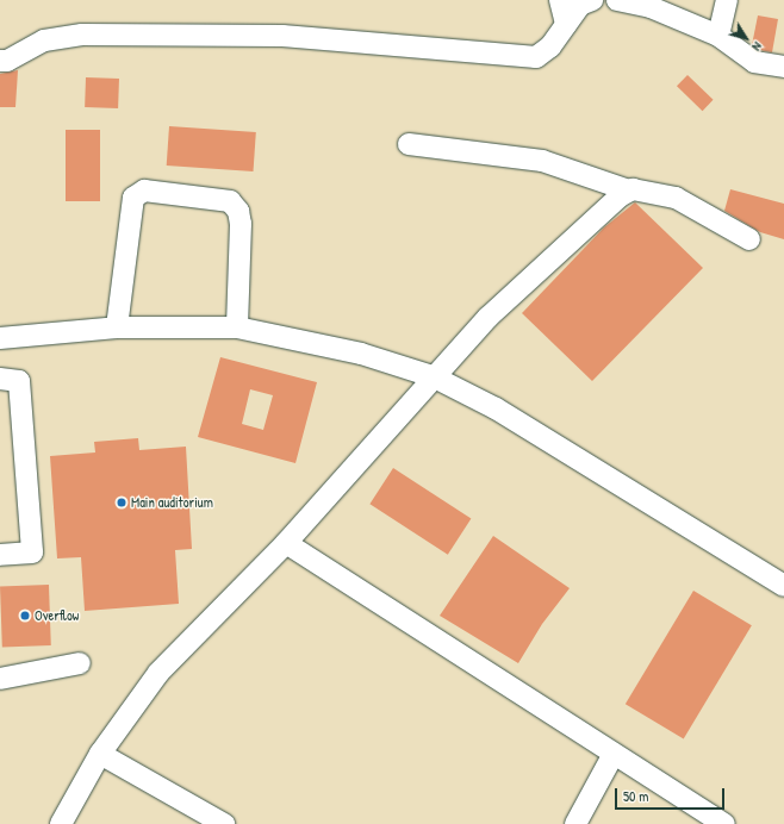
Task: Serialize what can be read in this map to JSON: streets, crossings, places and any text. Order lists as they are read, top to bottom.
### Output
{
  "places": ["Main auditorium", "Overflow"],
  "scale_bar": "50 m",
  "north": "bottom right"
}
